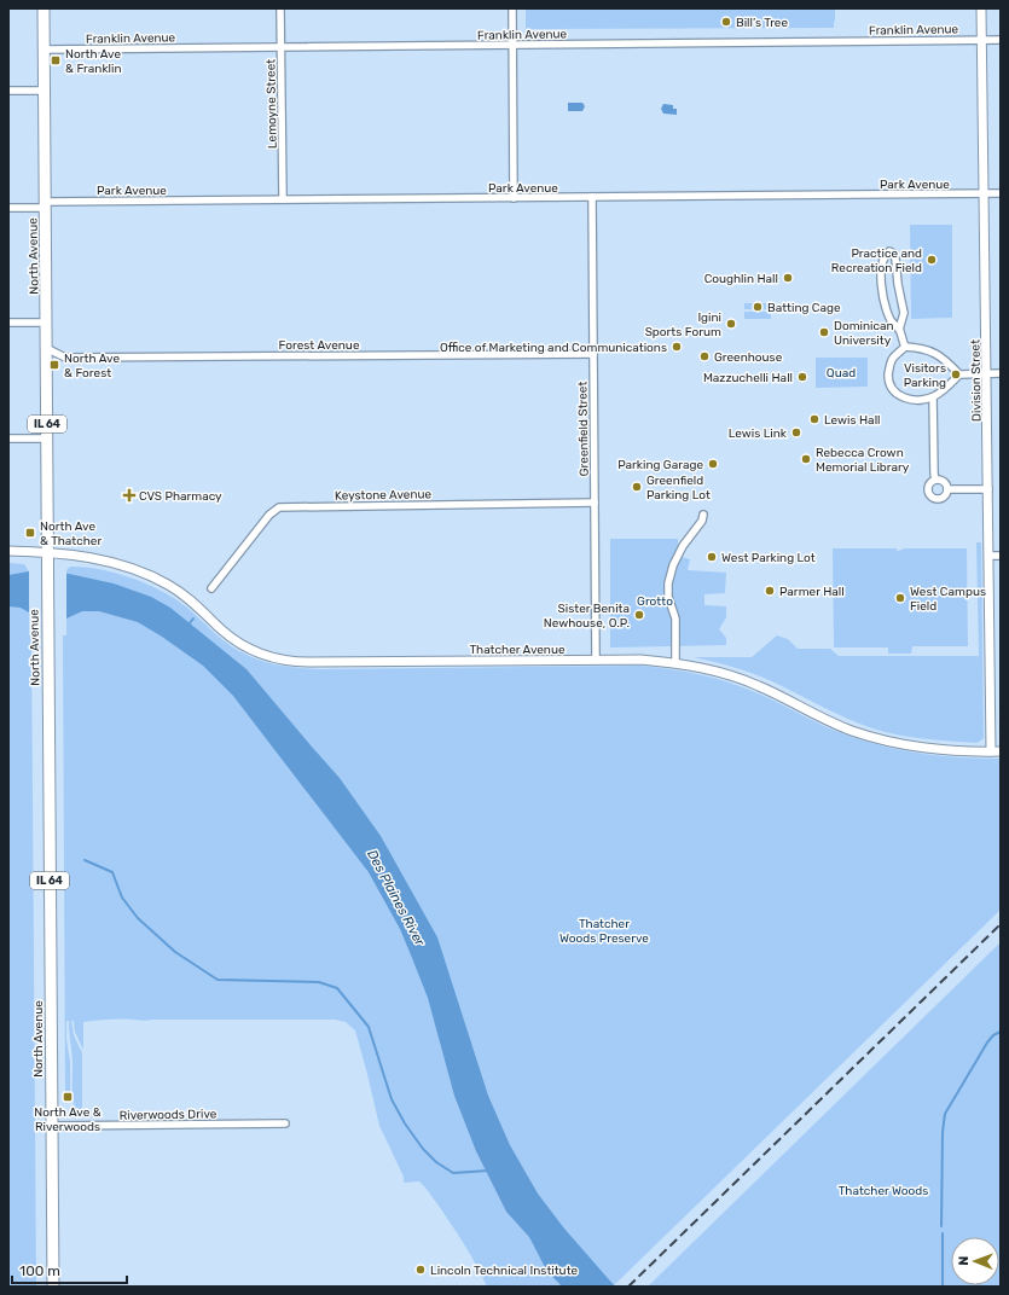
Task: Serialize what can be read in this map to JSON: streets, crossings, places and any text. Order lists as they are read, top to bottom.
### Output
{
  "streets": {
    "main road": ["North Avenue", "IL 64"],
    "street": [
      "Franklin Avenue",
      "Lemoyne Street",
      "Park Avenue",
      "Forest Avenue",
      "Division Street",
      "Greenfield Street",
      "Keystone Avenue",
      "Thatcher Avenue",
      "Riverwoods Drive"
    ]
  },
  "crossings": [
    ["Franklin Avenue", "Lemoyne Street"],
    ["Franklin Avenue", "North Avenue"],
    ["Franklin Avenue", "Division Street"],
    ["Lemoyne Street", "Park Avenue"],
    ["Park Avenue", "North Avenue"],
    ["Park Avenue", "Division Street"],
    ["Park Avenue", "Greenfield Street"],
    ["North Avenue", "Forest Avenue"],
    ["North Avenue", "Thatcher Avenue"],
    ["North Avenue", "Riverwoods Drive"],
    ["Forest Avenue", "Greenfield Street"],
    ["Division Street", "Thatcher Avenue"],
    ["Greenfield Street", "Keystone Avenue"],
    ["Greenfield Street", "Thatcher Avenue"]
  ],
  "water": ["Des Plaines River"],
  "parks": [
    "Quad",
    "Grotto",
    "Thatcher Woods Preserve",
    "Thatcher Woods"
  ],
  "places": {
    "other": [
      "Bill’s Tree",
      "Practice and Recreation Field",
      "Coughlin Hall",
      "Batting Cage",
      "Igini Sports Forum",
      "Dominican University",
      "Office of Marketing and Communications",
      "Greenhouse",
      "Visitors Parking",
      "Mazzuchelli Hall",
      "Lewis Hall",
      "Lewis Link",
      "Rebecca Crown Memorial Library",
      "Parking Garage",
      "Greenfield Parking Lot",
      "West Parking Lot",
      "Parmer Hall",
      "West Campus Field",
      "Sister Benita Newhouse, O.P.",
      "Lincoln Technical Institute"
    ],
    "transit": [
      "North Ave & Franklin",
      "North Ave & Forest",
      "North Ave & Thatcher",
      "North Ave & Riverwoods"
    ],
    "health": ["CVS Pharmacy"]
  },
  "scale_bar": "100 m",
  "north": "left"
}
